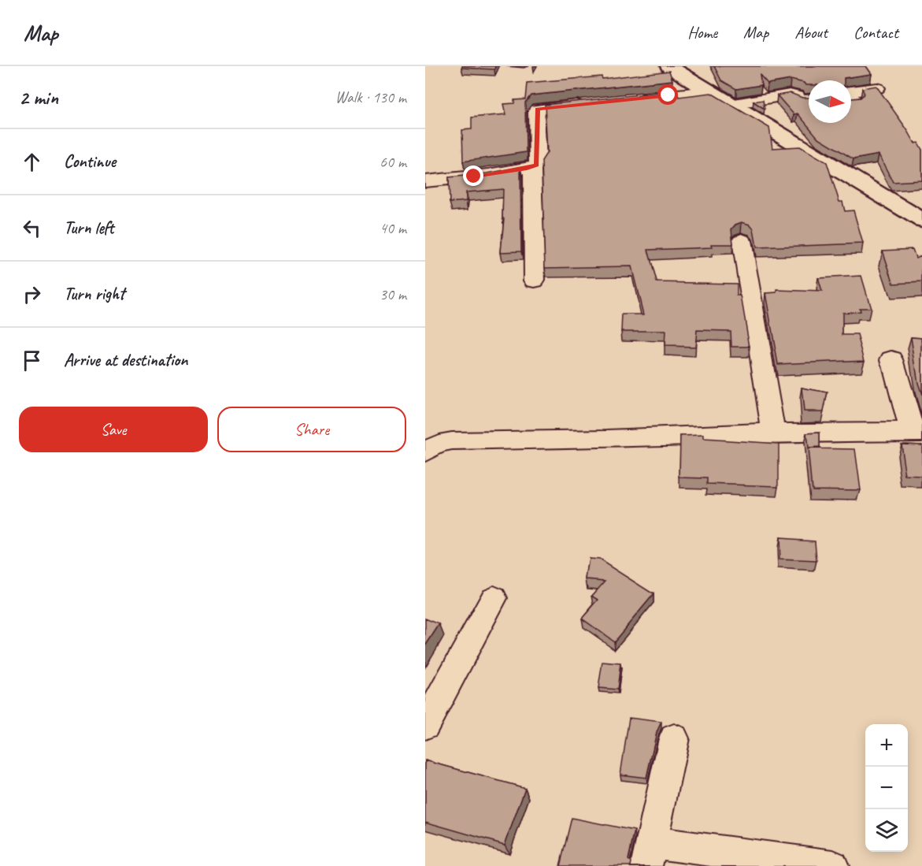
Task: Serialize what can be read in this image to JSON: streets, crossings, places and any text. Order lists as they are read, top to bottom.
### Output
{
  "north": "right",
  "page": {
    "header": "Map",
    "nav": [
      "Home",
      "Map",
      "About",
      "Contact"
    ],
    "heading": ["2 min", "Walk · 130 m"],
    "list": [
      ["Continue", "60 m"],
      ["Turn left", "40 m"],
      ["Turn right", "30 m"],
      "Arrive at destination"
    ],
    "buttons": ["Save", "Share"],
    "map_buttons": ["+", "−"]
  }
}
